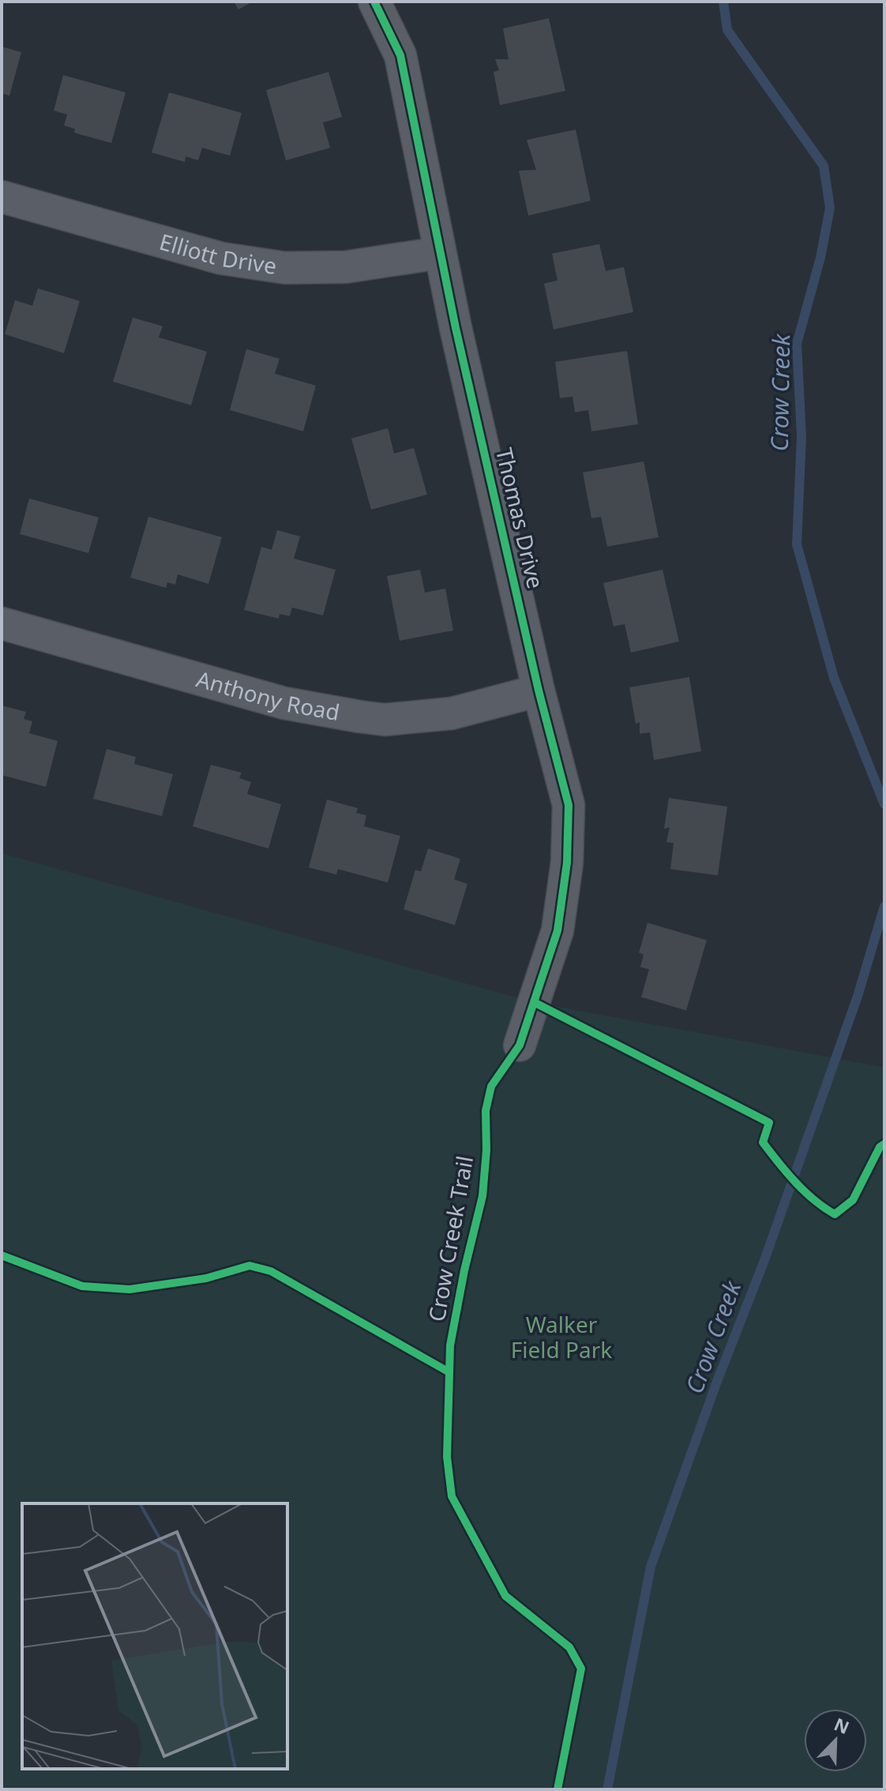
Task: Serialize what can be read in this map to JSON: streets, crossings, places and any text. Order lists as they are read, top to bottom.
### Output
{
  "streets": {
    "street": ["Elliott Drive", "Thomas Drive", "Anthony Road"],
    "cycle path": ["Crow Creek Trail"]
  },
  "crossings": [
    ["Elliott Drive", "Thomas Drive"],
    ["Thomas Drive", "Anthony Road"]
  ],
  "water": ["Crow Creek"],
  "parks": ["Walker Field Park"],
  "north": "top right"
}
